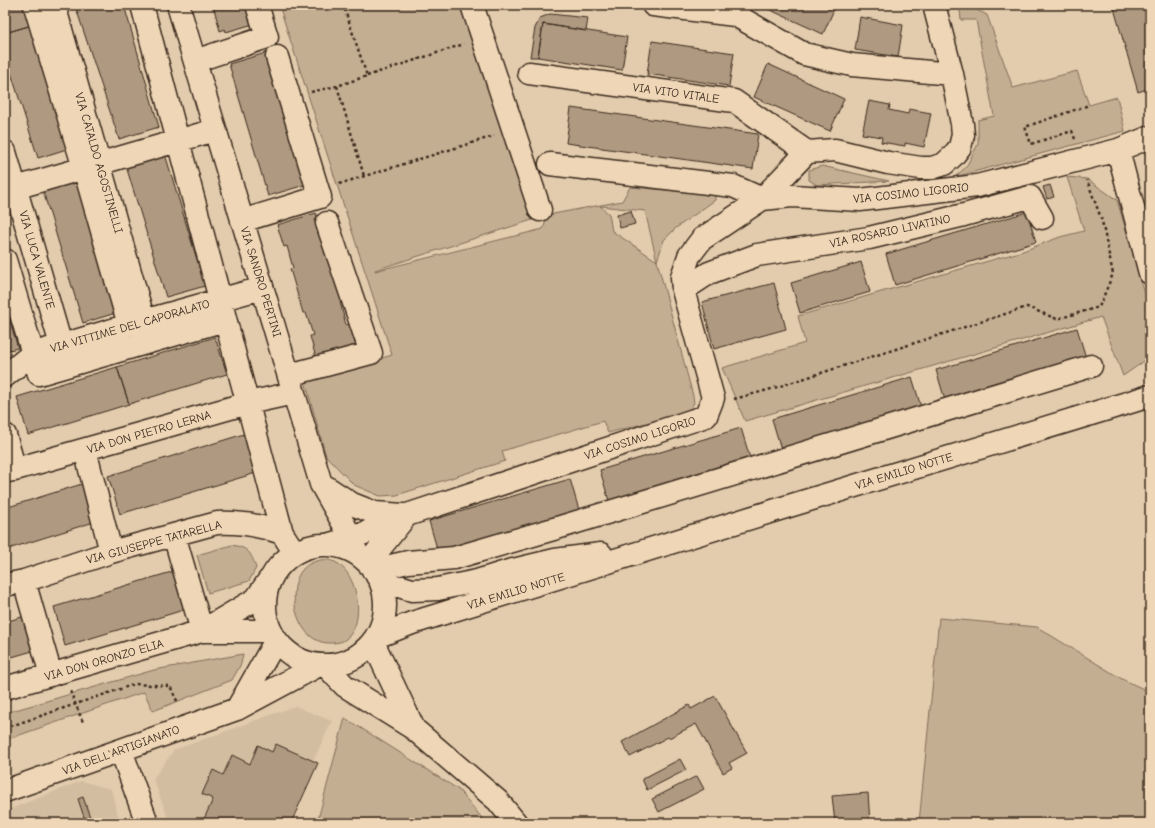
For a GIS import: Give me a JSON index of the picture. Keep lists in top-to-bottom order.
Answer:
{
  "streets": {
    "street": [
      "VIA VITO VITALE",
      "VIA CATALDO AGOSTINELLI",
      "VIA COSIMO LIGORIO",
      "VIA ROSARIO LIVATINO",
      "VIA LUCA VALENTE",
      "VIA SANDRO PERTINI",
      "VIA VITTIME DEL CAPORALATO",
      "VIA DON PIETRO LERNA",
      "VIA EMILIO NOTTE",
      "VIA GIUSEPPE TATARELLA",
      "VIA DON ORONZO ELIA",
      "VIA DELL'ARTIGIANATO"
    ]
  },
  "crossings": [
    ["VIA CATALDO AGOSTINELLI", "VIA VITTIME DEL CAPORALATO"],
    ["VIA COSIMO LIGORIO", "VIA ROSARIO LIVATINO"],
    ["VIA COSIMO LIGORIO", "VIA SANDRO PERTINI"],
    ["VIA COSIMO LIGORIO", "VIA EMILIO NOTTE"],
    ["VIA COSIMO LIGORIO", "VIA DON ORONZO ELIA"],
    ["VIA COSIMO LIGORIO", "VIA DELL'ARTIGIANATO"],
    ["VIA LUCA VALENTE", "VIA VITTIME DEL CAPORALATO"],
    ["VIA SANDRO PERTINI", "VIA VITTIME DEL CAPORALATO"],
    ["VIA SANDRO PERTINI", "VIA DON PIETRO LERNA"],
    ["VIA SANDRO PERTINI", "VIA EMILIO NOTTE"],
    ["VIA SANDRO PERTINI", "VIA DON ORONZO ELIA"],
    ["VIA SANDRO PERTINI", "VIA DELL'ARTIGIANATO"],
    ["VIA EMILIO NOTTE", "VIA DON ORONZO ELIA"],
    ["VIA EMILIO NOTTE", "VIA DELL'ARTIGIANATO"],
    ["VIA DON ORONZO ELIA", "VIA DELL'ARTIGIANATO"]
  ]
}
